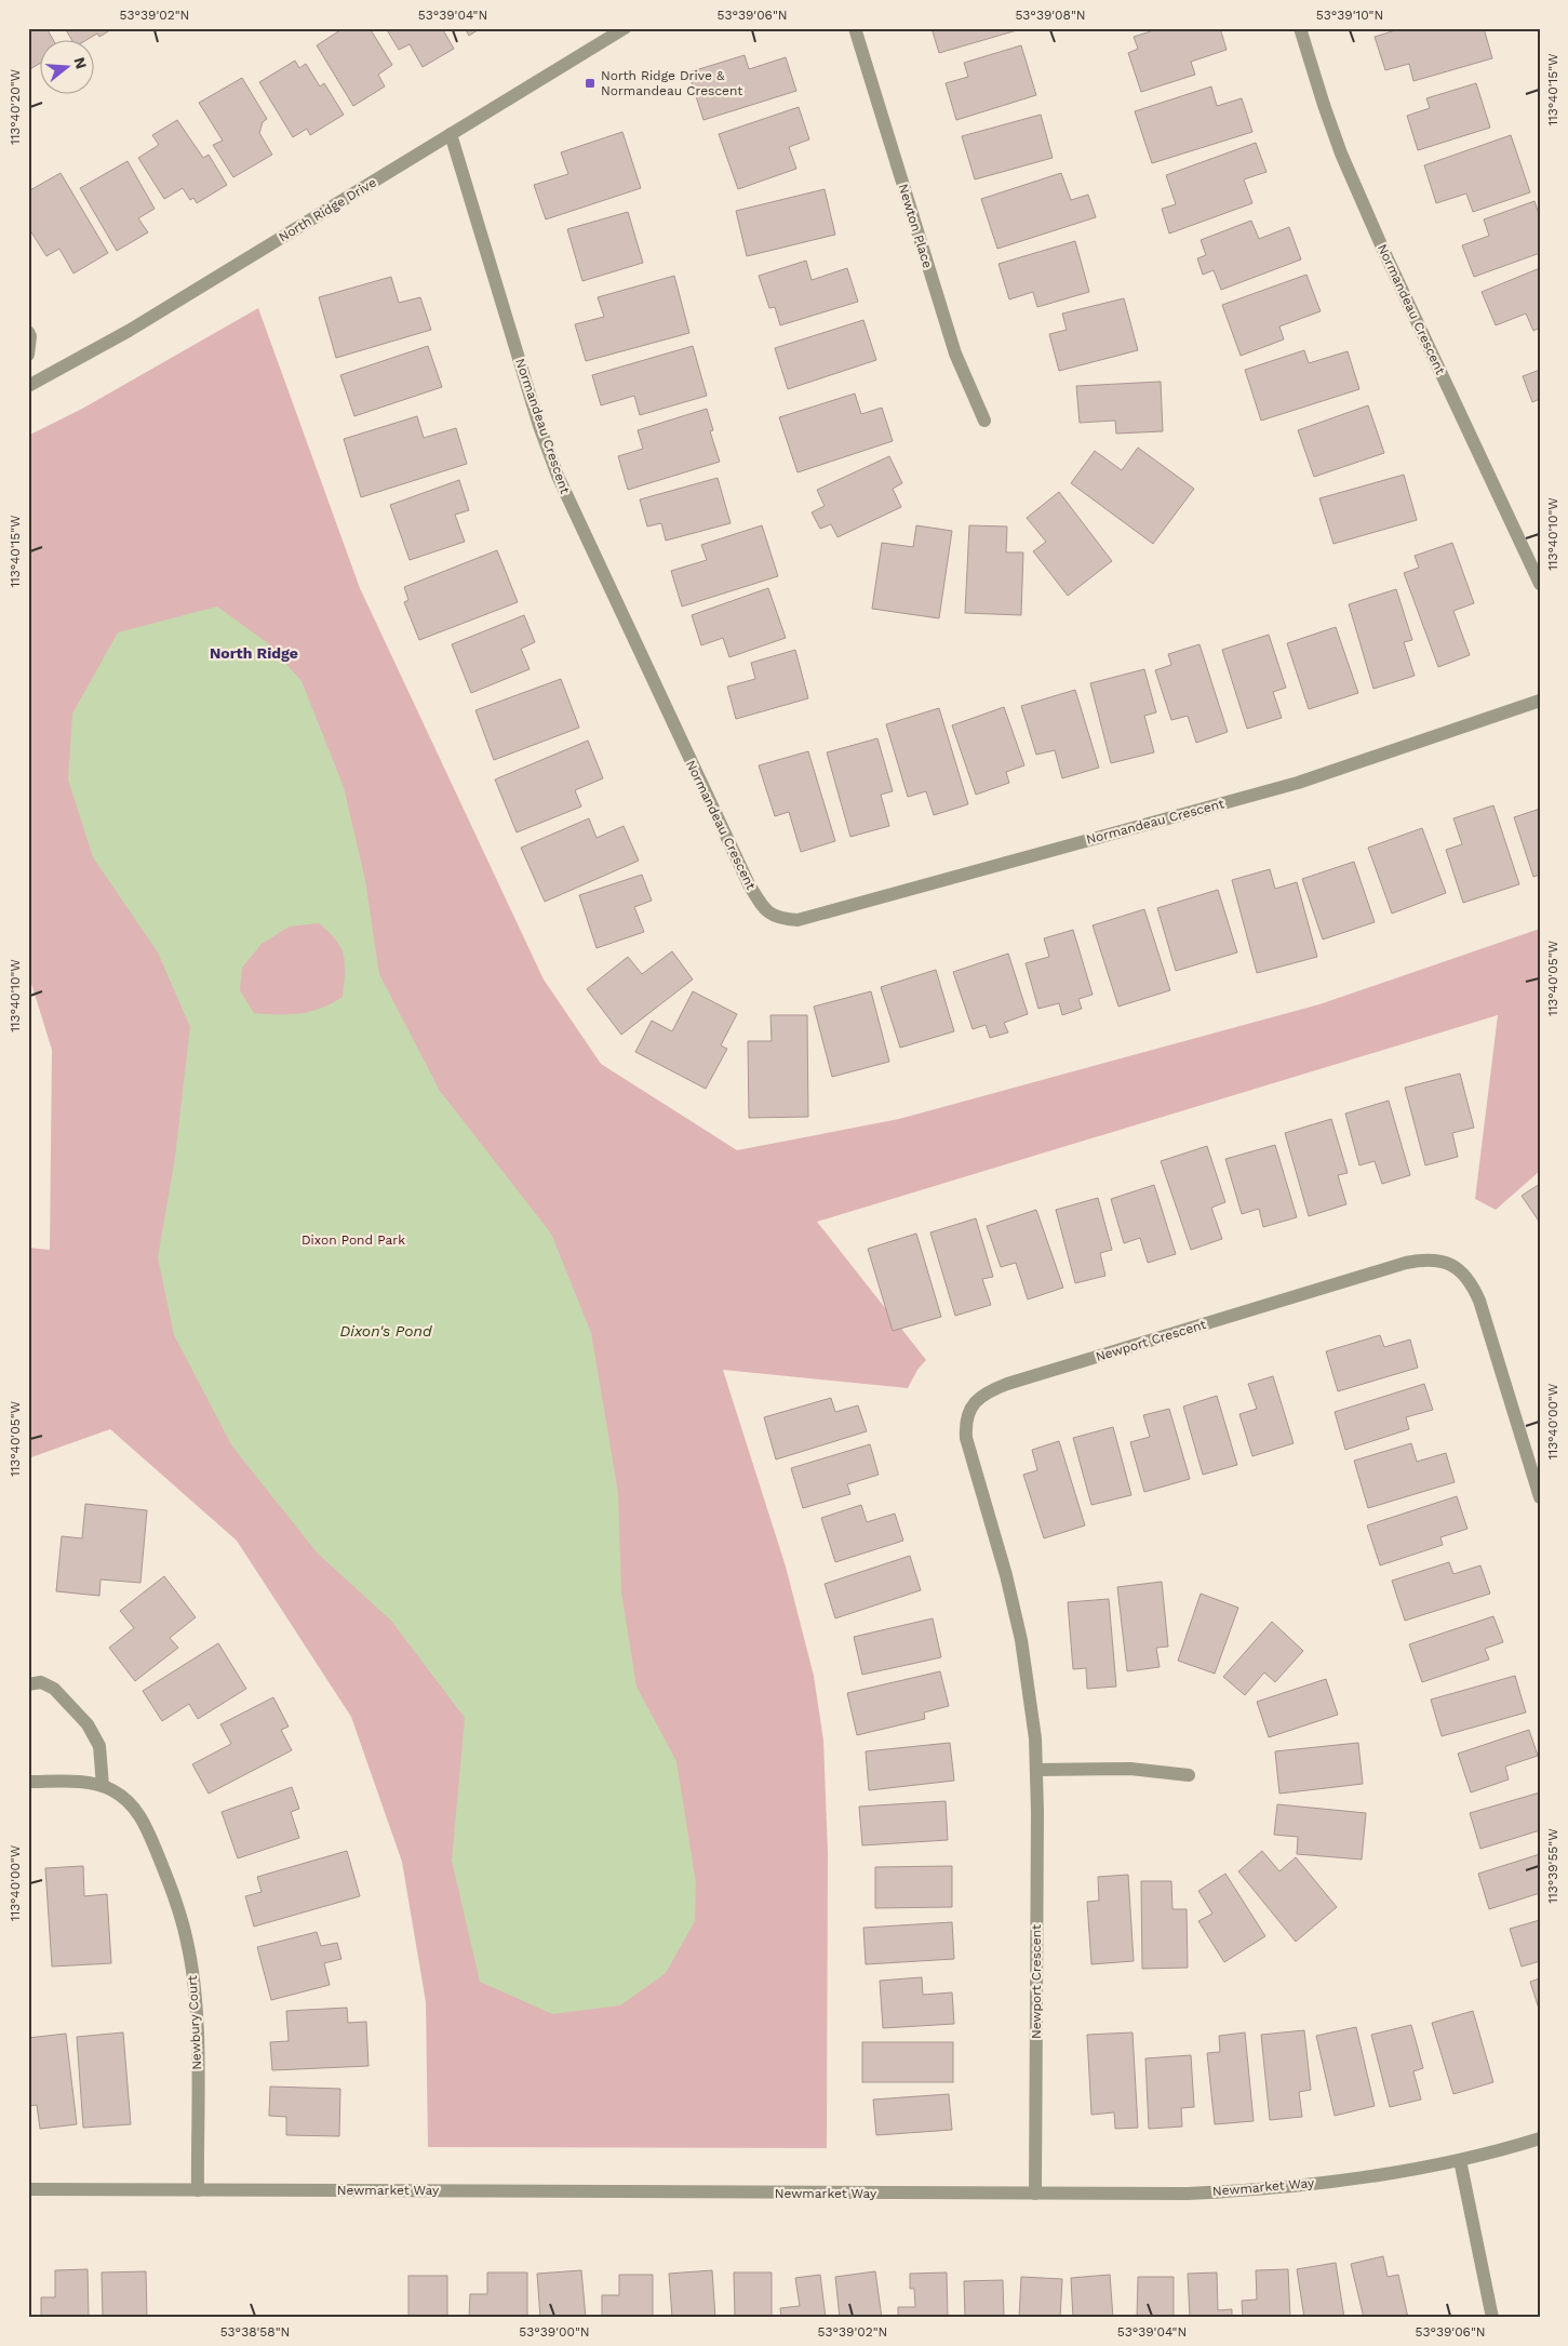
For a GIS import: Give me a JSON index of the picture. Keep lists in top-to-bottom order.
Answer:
{
  "streets": {
    "street": [
      "North Ridge Drive",
      "Newton Place",
      "Normandeau Crescent",
      "Newport Crescent",
      "Newbury Court",
      "Newmarket Way"
    ]
  },
  "crossings": [
    ["North Ridge Drive", "Normandeau Crescent"],
    ["Newport Crescent", "Newmarket Way"],
    ["Newbury Court", "Newmarket Way"]
  ],
  "districts": ["North Ridge"],
  "water": ["Dixon's Pond"],
  "parks": ["Dixon Pond Park"],
  "places": {
    "transit": ["North Ridge Drive & Normandeau Crescent"]
  },
  "north": "right",
  "coordinates": [
    "53°39'02\"N",
    "53°39'04\"N",
    "53°39'06\"N",
    "53°39'08\"N",
    "53°39'10\"N",
    "113°40'15\"W",
    "113°40'20\"W",
    "113°40'10\"W",
    "113°40'05\"W",
    "113°40'00\"W",
    "113°39'55\"W",
    "53°38'58\"N",
    "53°39'00\"N"
  ]
}
